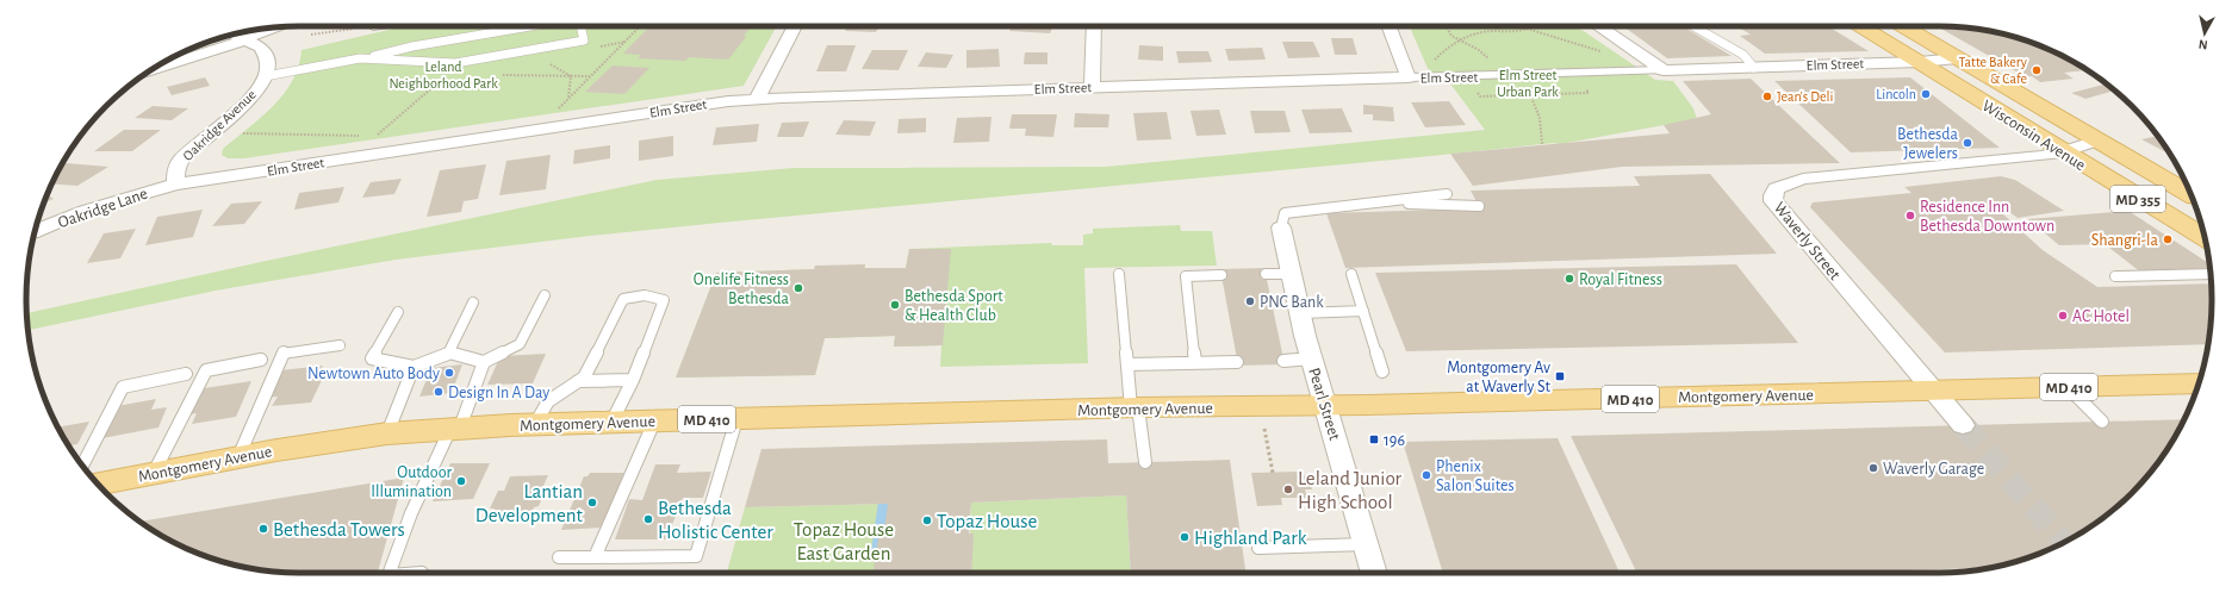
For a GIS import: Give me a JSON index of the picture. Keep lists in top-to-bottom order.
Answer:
{
  "streets": {
    "main road": [
      "Wisconsin Avenue",
      "MD 355",
      "MD 410",
      "Montgomery Avenue"
    ],
    "street": [
      "Elm Street",
      "Oakridge Avenue",
      "Oakridge Lane",
      "Waverly Street",
      "Pearl Street"
    ]
  },
  "crossings": [
    ["Elm Street", "Oakridge Avenue"],
    ["Elm Street", "Wisconsin Avenue"],
    ["Elm Street", "Oakridge Lane"],
    ["Oakridge Avenue", "Oakridge Lane"],
    ["Wisconsin Avenue", "Waverly Street"],
    ["Waverly Street", "Montgomery Avenue"],
    ["Montgomery Avenue", "Pearl Street"]
  ],
  "parks": ["Leland Neighborhood Park", "Elm Street Urban Park", "Topaz House East Garden"],
  "places": {
    "other": [
      "Tatte Bakery & Cafe",
      "Lincoln",
      "Jean's Deli",
      "Bethesda Jewelers",
      "Residence Inn Bethesda Downtown",
      "Shangri-la",
      "Royal Fitness",
      "Onelife Fitness Bethesda",
      "PNC Bank",
      "Bethesda Sport & Health Club",
      "AC Hotel",
      "Newtown Auto Body",
      "Design In A Day",
      "Waverly Garage",
      "Phenix Salon Suites",
      "Outdoor Illumination",
      "Leland Junior High School",
      "Lantian Development",
      "Bethesda Holistic Center",
      "Topaz House",
      "Bethesda Towers",
      "Highland Park"
    ],
    "transit": ["Montgomery Av at Waverly St", "196"]
  },
  "north": "bottom"
}
